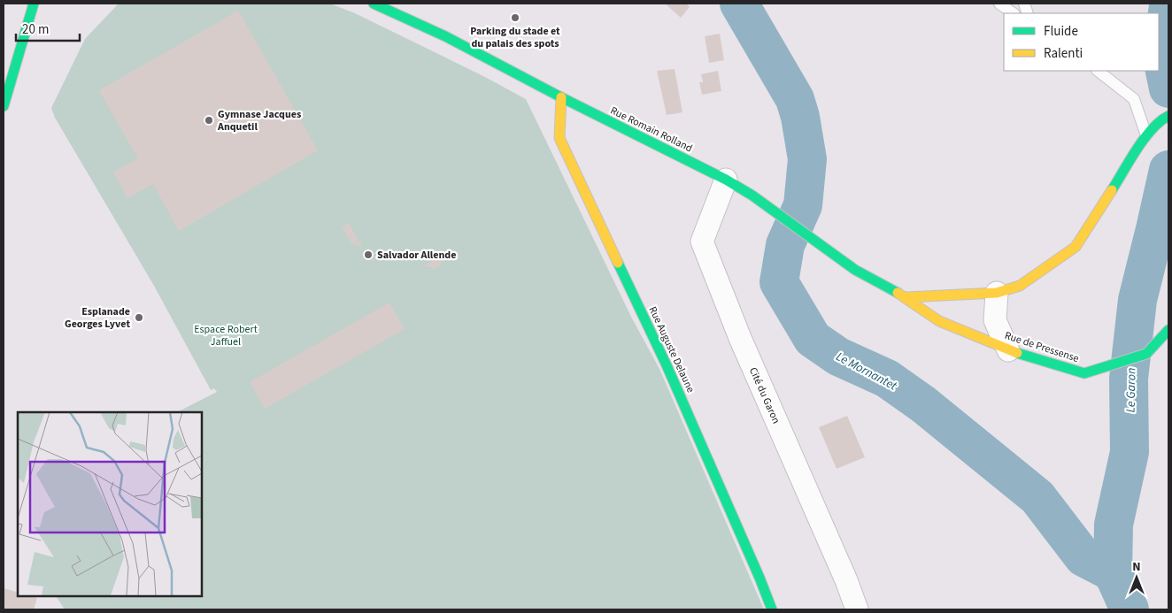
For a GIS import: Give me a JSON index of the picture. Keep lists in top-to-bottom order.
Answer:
{
  "streets": {
    "street": [
      "Rue Romain Rolland",
      "Rue de Pressense",
      "Rue Auguste Delaune",
      "Cité du Garon"
    ]
  },
  "crossings": [
    ["Rue Romain Rolland", "Rue de Pressense"],
    ["Rue Romain Rolland", "Rue Auguste Delaune"],
    ["Rue Romain Rolland", "Cité du Garon"]
  ],
  "water": ["Le Mornantet", "Le Garon"],
  "parks": ["Espace Robert Jaffuel"],
  "places": [
    "Parking du stade et du palais des spots",
    "Gymnase Jacques Anquetil",
    "Salvador Allende",
    "Esplanade Georges Lyvet"
  ],
  "legend": ["Fluide", "Ralenti"],
  "scale_bar": "20 m",
  "north": "top"
}
